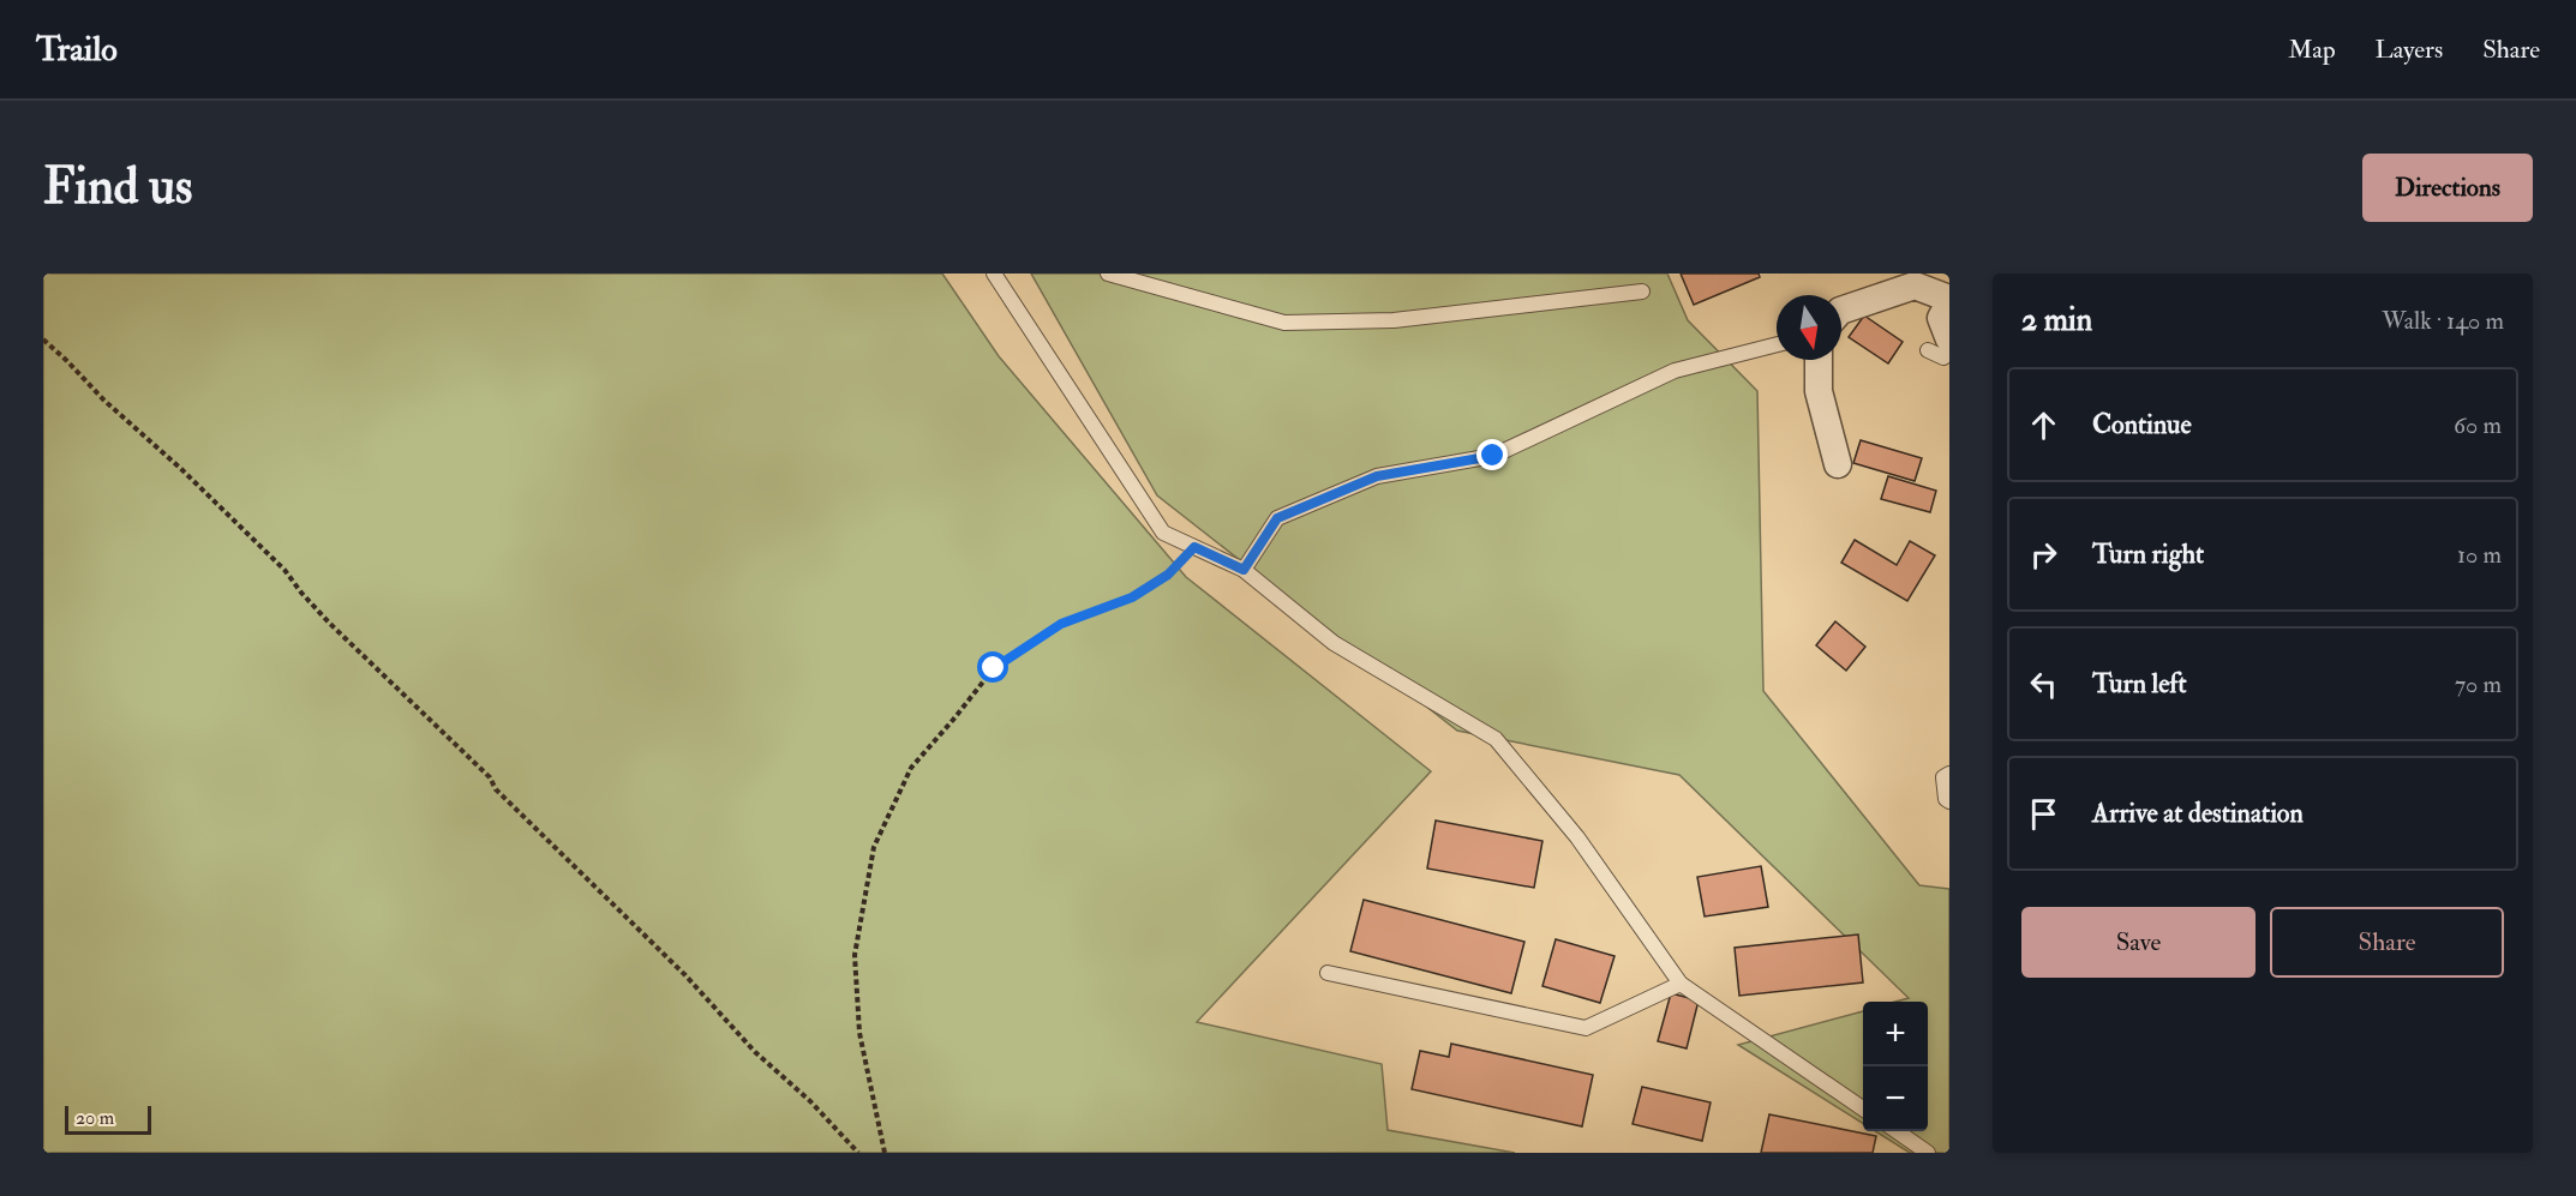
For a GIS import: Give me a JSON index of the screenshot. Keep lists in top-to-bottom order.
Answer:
{
  "scale_bar": "20 m",
  "north": "bottom",
  "page": {
    "header": "Trailo",
    "nav": ["Map", "Layers", "Share"],
    "buttons": [
      "Directions",
      ["Save", "Share"]
    ],
    "title": "Find us",
    "heading": ["2 min", "Walk · 140 m"],
    "list": [
      ["Continue", "60 m"],
      ["Turn right", "10 m"],
      ["Turn left", "70 m"],
      "Arrive at destination"
    ],
    "map_buttons": ["+", "−"],
    "scale": "20 m"
  }
}
